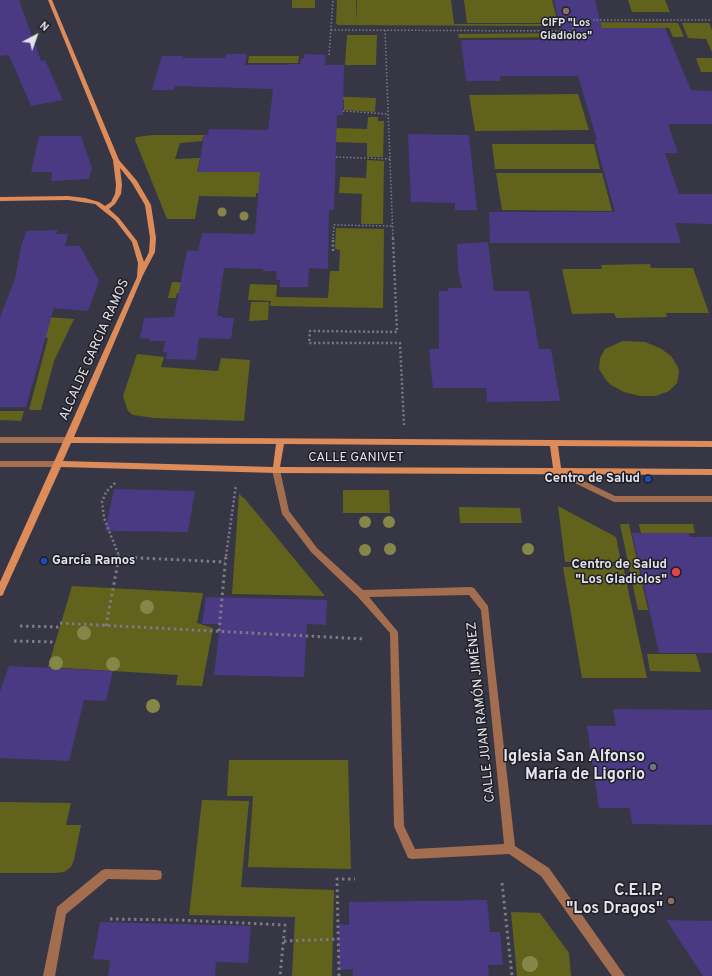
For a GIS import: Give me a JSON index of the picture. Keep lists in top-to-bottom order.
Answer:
{
  "streets": {
    "street": ["ALCALDE GARCIA RAMOS", "CALLE GANIVET", "CALLE JUAN RAMÓN JIMÉNEZ"]
  },
  "crossings": [
    ["ALCALDE GARCIA RAMOS", "CALLE GANIVET"]
  ],
  "places": [
    "CIFP \"Los Gladiolos\"",
    "Centro de Salud",
    "García Ramos",
    "Centro de Salud \"Los Gladiolos\"",
    "Iglesia San Alfonso María de Ligorio",
    "C.E.I.P. \"Los Dragos\""
  ],
  "north": "top right"
}
